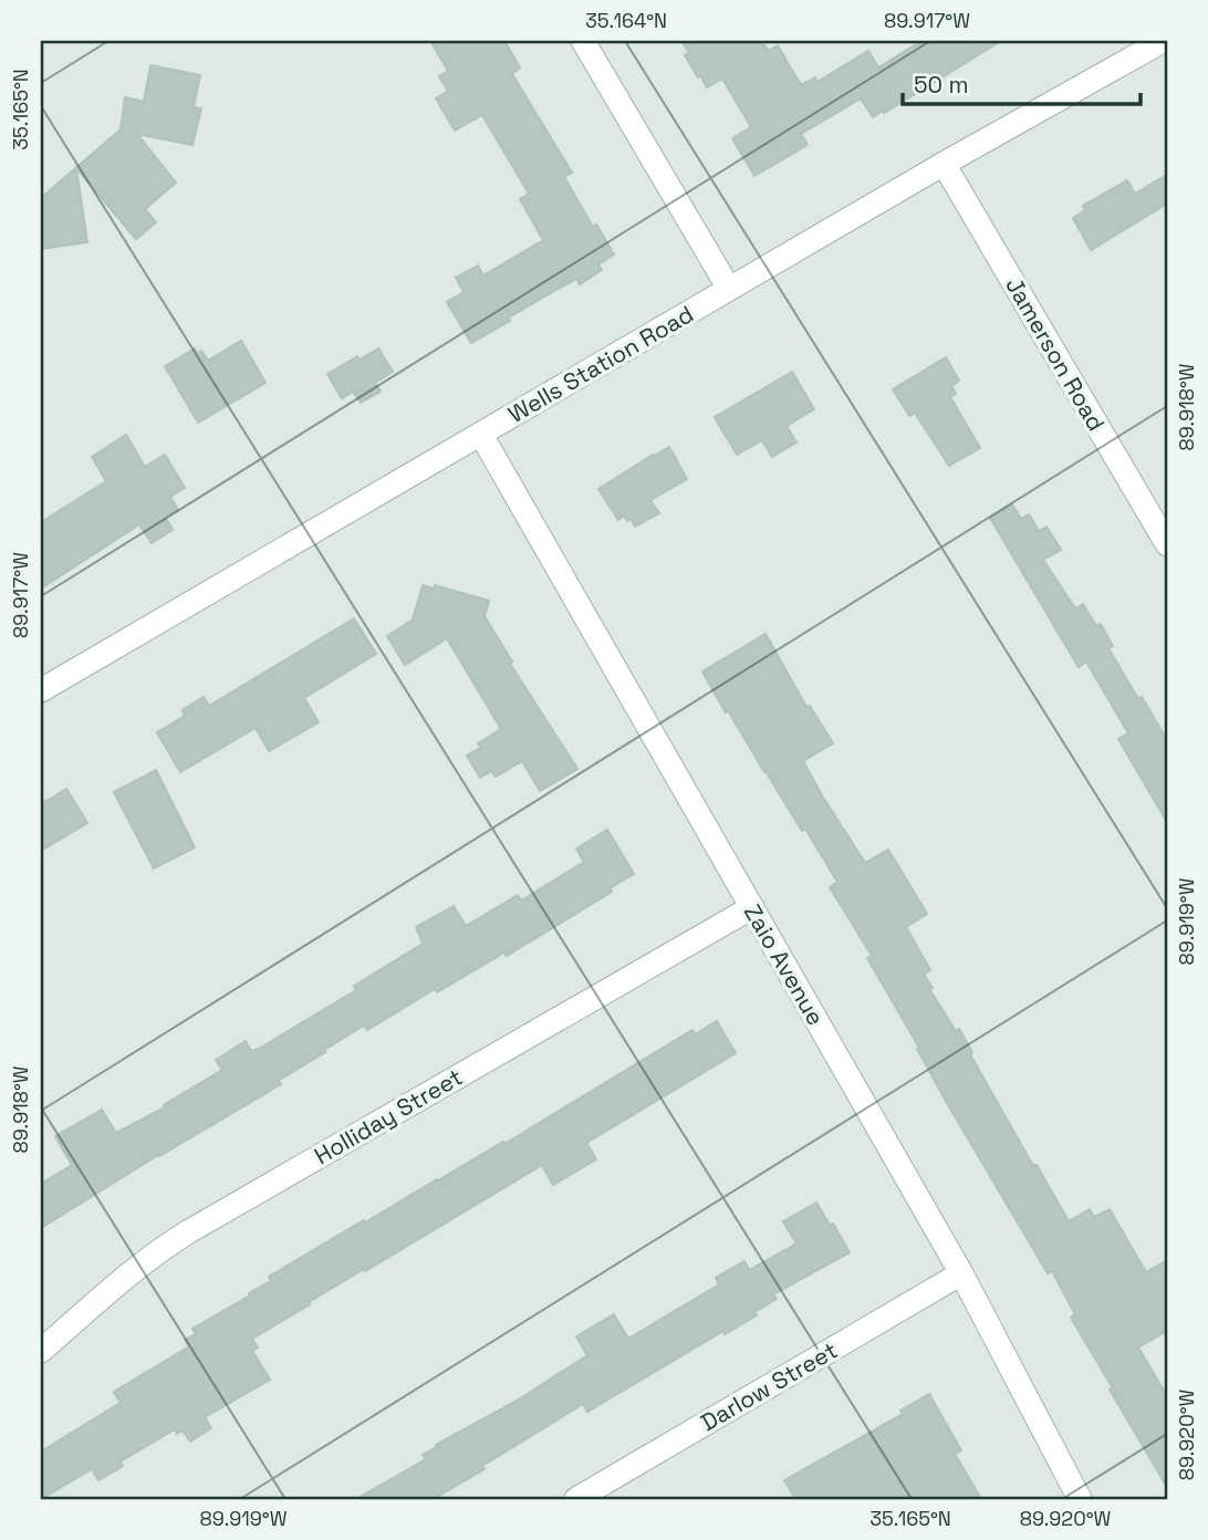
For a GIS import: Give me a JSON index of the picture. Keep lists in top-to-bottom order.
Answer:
{
  "streets": {
    "street": [
      "Jamerson Road",
      "Wells Station Road",
      "Zaio Avenue",
      "Holliday Street",
      "Darlow Street"
    ]
  },
  "crossings": [
    ["Jamerson Road", "Wells Station Road"],
    ["Wells Station Road", "Zaio Avenue"],
    ["Zaio Avenue", "Holliday Street"],
    ["Zaio Avenue", "Darlow Street"]
  ],
  "scale_bar": "50 m",
  "coordinates": [
    "35.164°N",
    "89.917°W",
    "35.165°N",
    "89.918°W",
    "89.919°W",
    "89.920°W"
  ]
}
